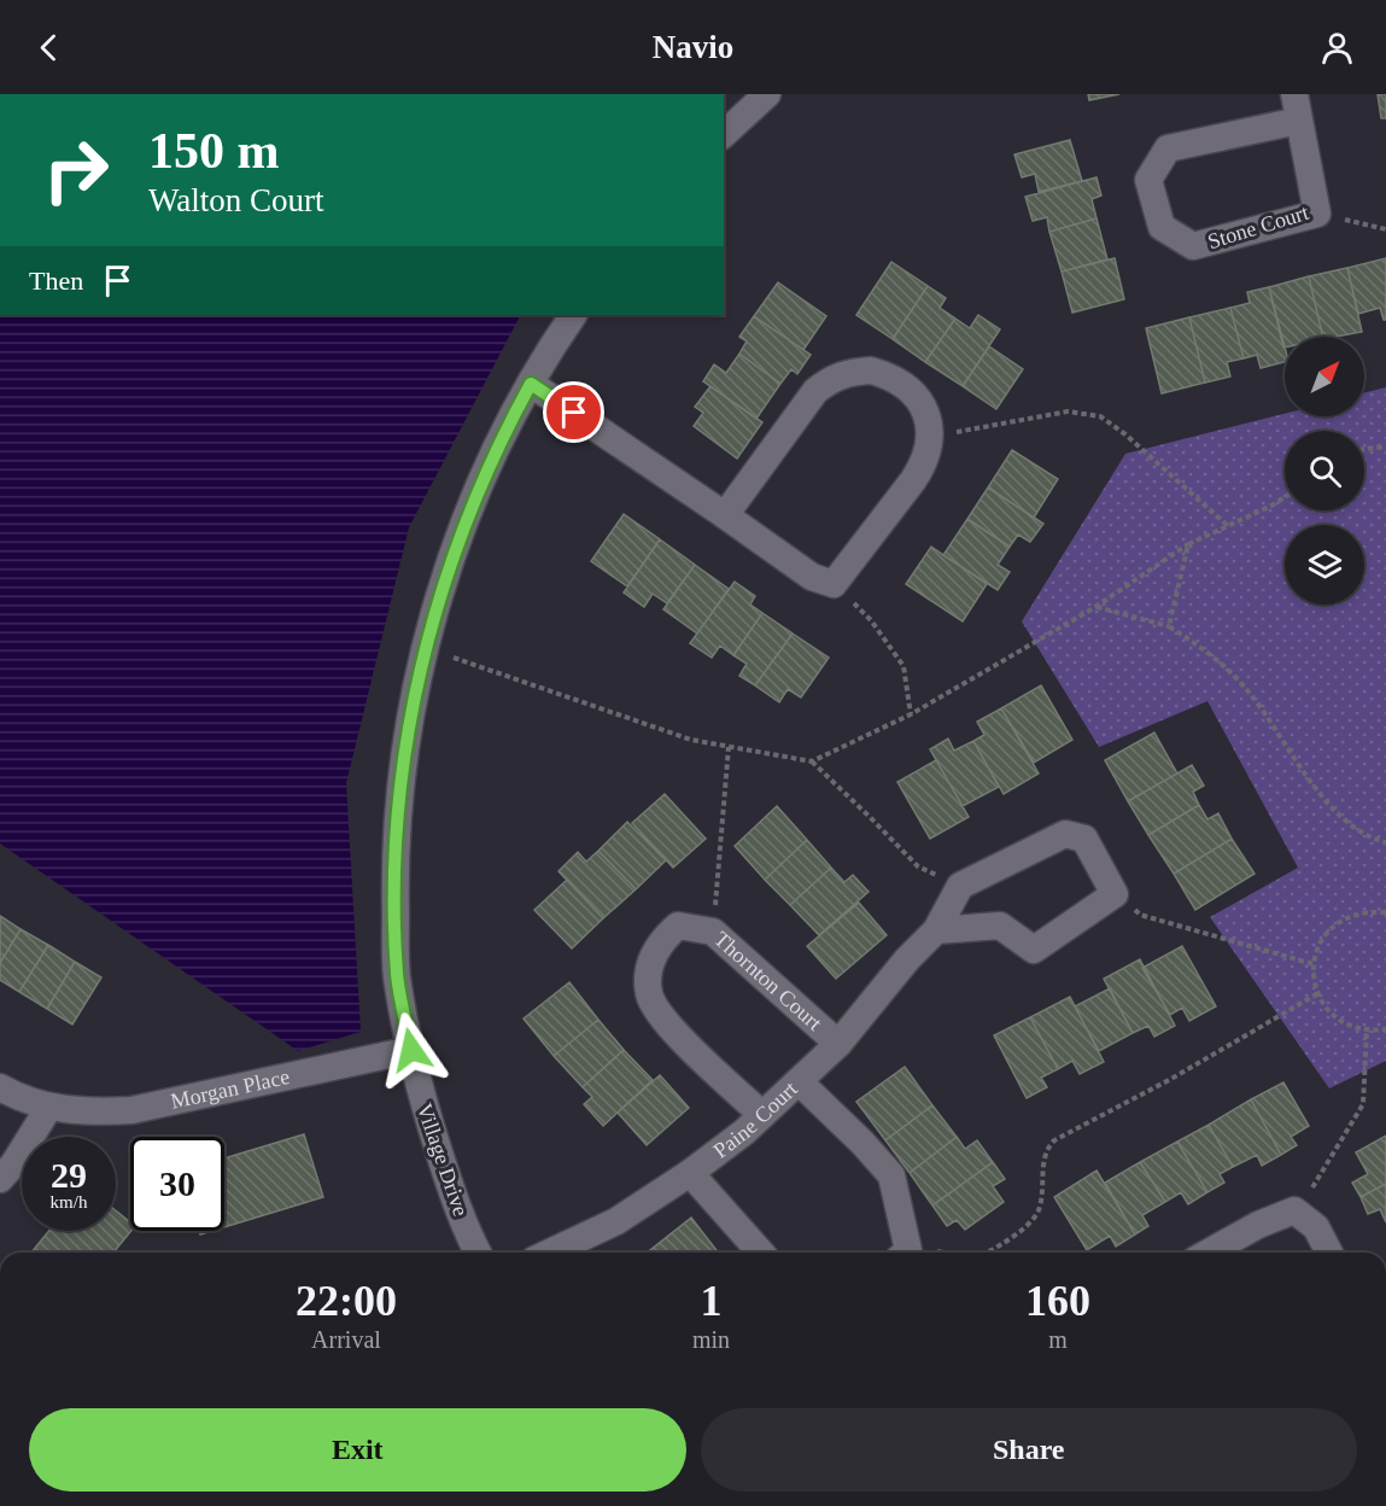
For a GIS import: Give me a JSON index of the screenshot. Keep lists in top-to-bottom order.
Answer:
{
  "streets": {
    "street": [
      "Stone Court",
      "Thornton Court",
      "Morgan Place",
      "Paine Court",
      "Village Drive"
    ]
  },
  "crossings": [
    ["Thornton Court", "Paine Court"],
    ["Morgan Place", "Village Drive"]
  ],
  "north": "top right",
  "page": {
    "header": "Navio",
    "turn": ["150 m", "Walton Court"],
    "then": "Then",
    "speed": "29 km/h",
    "limit": "30",
    "eta": [
      "22:00",
      "Arrival",
      "1",
      "min",
      "160",
      "m"
    ],
    "buttons": ["Exit", "Share"]
  }
}
